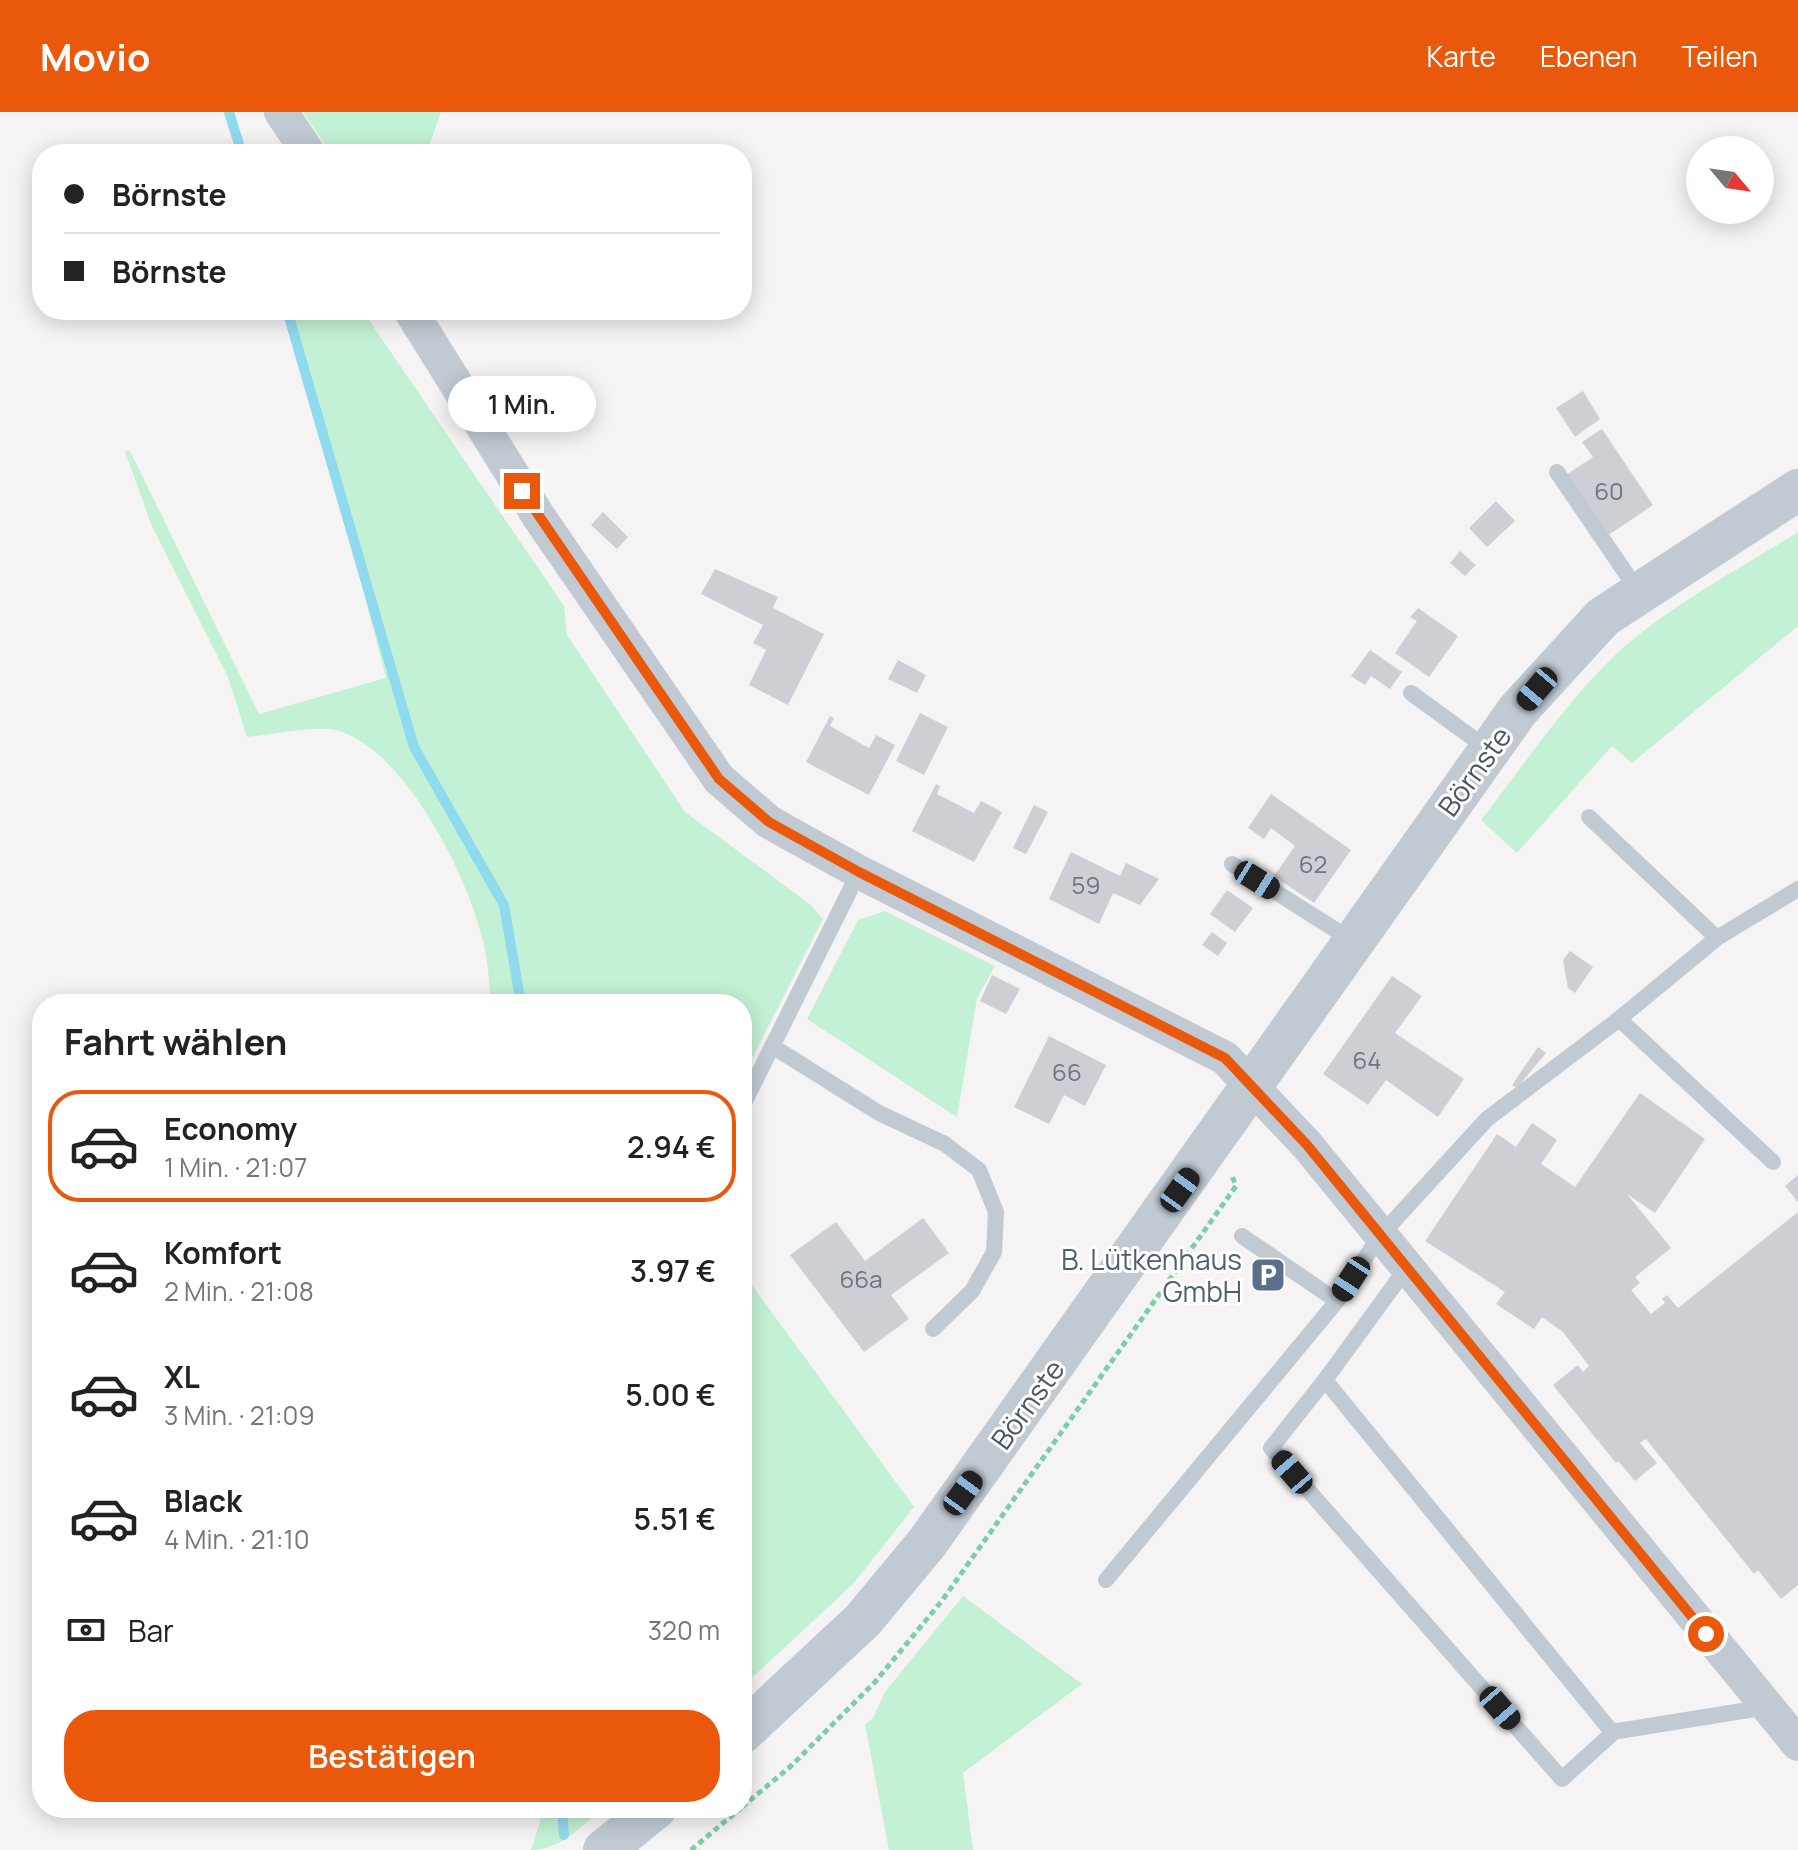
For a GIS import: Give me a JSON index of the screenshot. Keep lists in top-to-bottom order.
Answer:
{
  "streets": {
    "street": ["Börnste"]
  },
  "places": {
    "parking": ["B. Lütkenhaus GmbH"]
  },
  "house_numbers": [
    "60",
    "62",
    "59",
    "64",
    "66",
    "66a"
  ],
  "north": "bottom right",
  "page": {
    "header": "Movio",
    "nav": ["Karte", "Ebenen", "Teilen"],
    "banner": ["Börnste", "Börnste"],
    "bubble": "1 Min.",
    "heading": "Fahrt wählen",
    "list": [
      {
        "name": "Economy",
        "note": "1 Min. · 21:07",
        "value": "2.94 €"
      },
      {
        "name": "Komfort",
        "note": "2 Min. · 21:08",
        "value": "3.97 €"
      },
      {
        "name": "XL",
        "note": "3 Min. · 21:09",
        "value": "5.00 €"
      },
      {
        "name": "Black",
        "note": "4 Min. · 21:10",
        "value": "5.51 €"
      }
    ],
    "pay": ["Bar", "320 m"],
    "buttons": "Bestätigen"
  }
}
